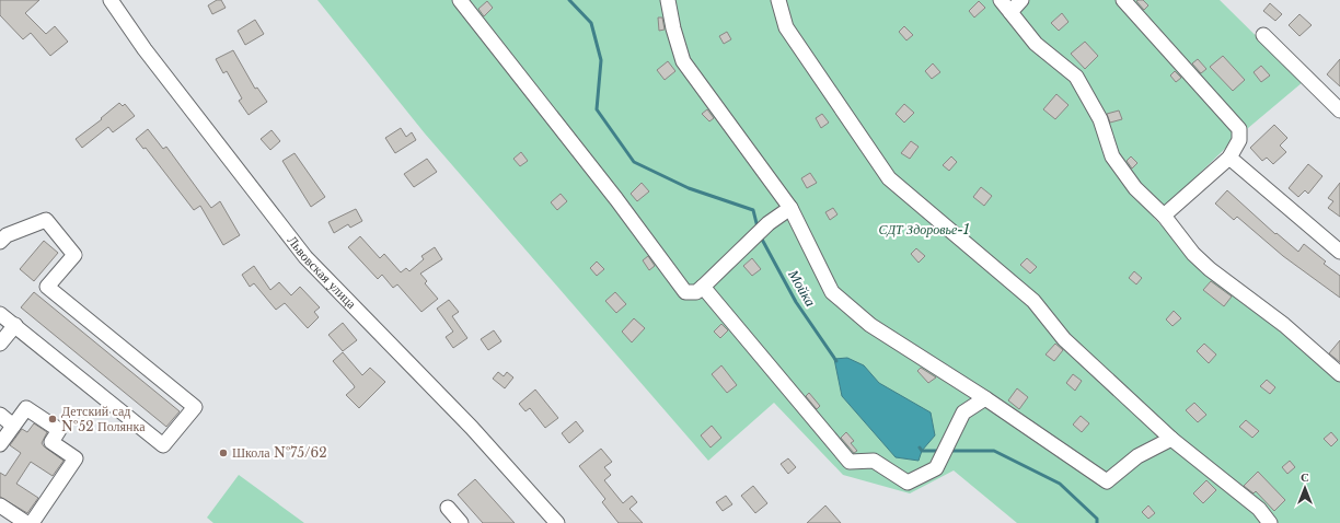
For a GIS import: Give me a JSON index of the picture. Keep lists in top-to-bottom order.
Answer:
{
  "streets": {
    "street": ["Львовская улица"]
  },
  "water": ["Мойка"],
  "parks": ["СДТ Здоровье-1"],
  "places": ["Детский сад №52 Полянка", "Школа №75/62"],
  "north": "top"
}
